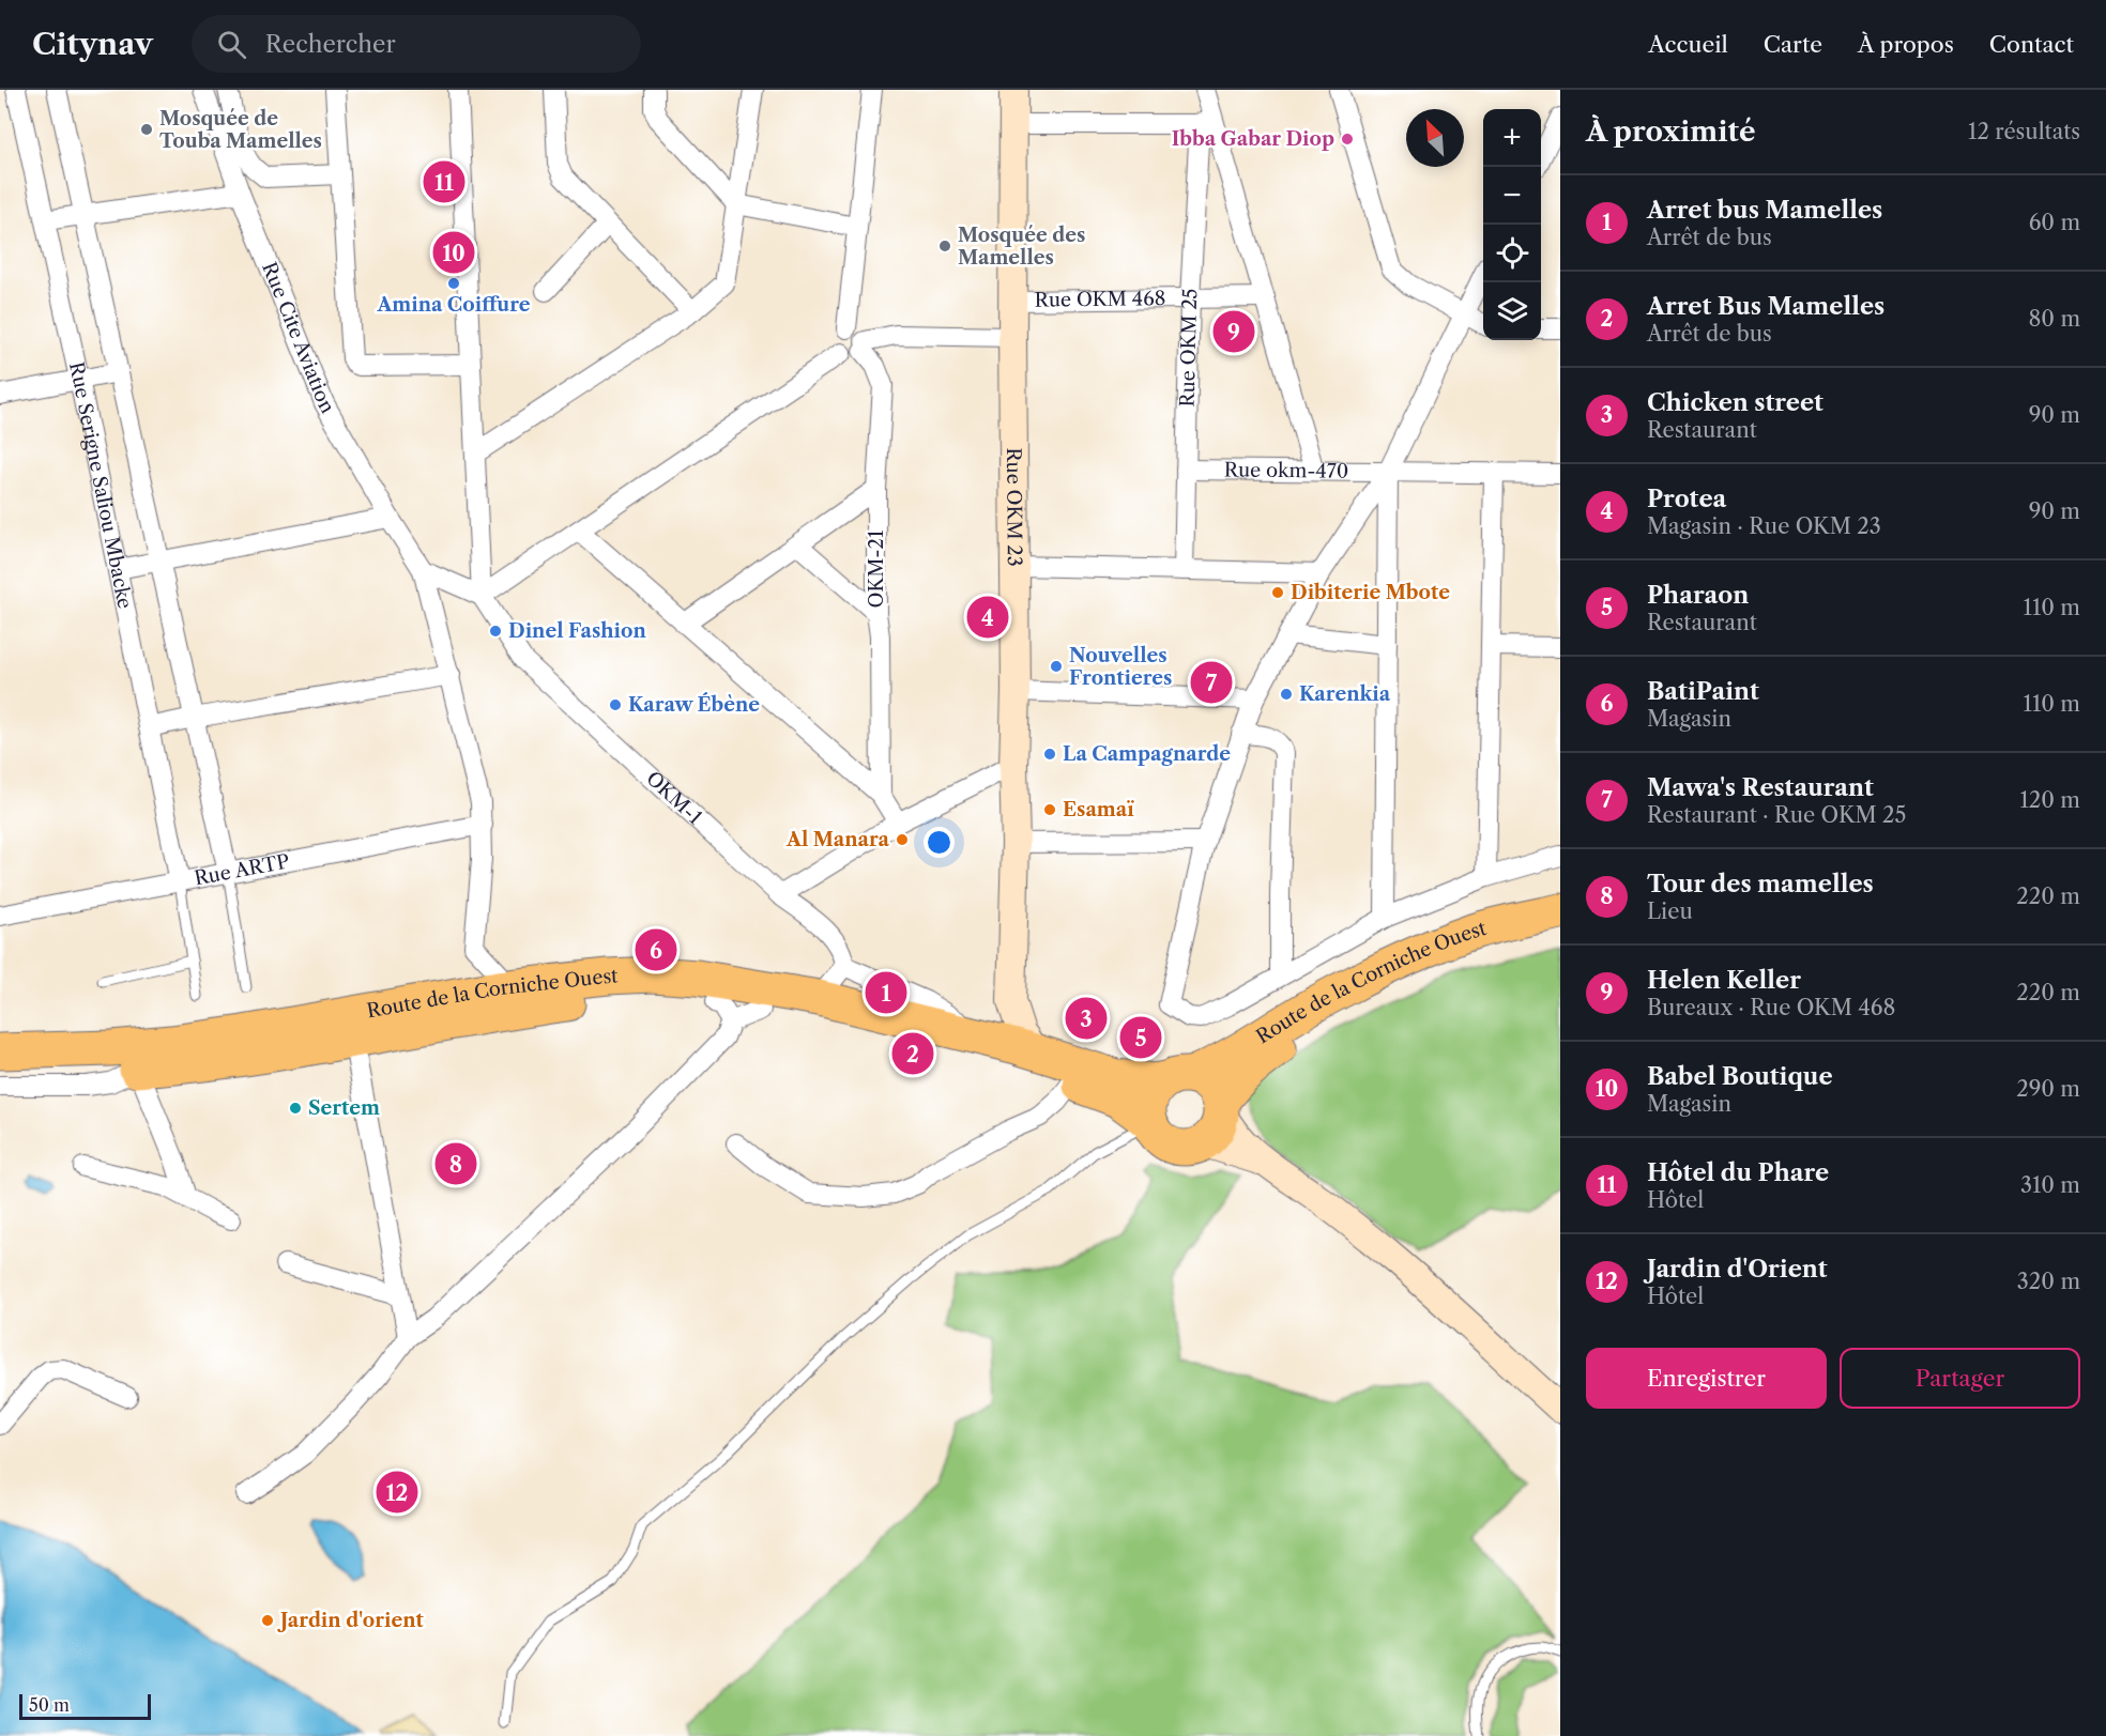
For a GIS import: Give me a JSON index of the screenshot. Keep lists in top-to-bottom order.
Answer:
{
  "streets": {
    "highway": ["Route de la Corniche Ouest"],
    "street": [
      "Rue OKM 468",
      "Rue Cite Aviation",
      "Rue OKM 25",
      "Rue okm-470",
      "Rue Serigne Saliou Mbacke",
      "Rue OKM 23",
      "OKM-21",
      "OKM-1",
      "Rue ARTP"
    ]
  },
  "crossings": [
    ["Rue OKM 468", "Rue OKM 25"],
    ["Rue OKM 468", "Rue OKM 23"],
    ["Rue Cite Aviation", "Rue ARTP"],
    ["Rue Cite Aviation", "Route de la Corniche Ouest"],
    ["Rue OKM 25", "Rue okm-470"],
    ["Rue Serigne Saliou Mbacke", "Rue ARTP"],
    ["Rue OKM 23", "Route de la Corniche Ouest"]
  ],
  "places": [
    "Mosquée de Touba Mamelles",
    "Ibba Gabar Diop",
    "Mosquée des Mamelles",
    "Amina Coiffure",
    "Dibiterie Mbote",
    "Dinel Fashion",
    "Nouvelles Frontieres",
    "Karenkia",
    "Karaw Ébène",
    "La Campagnarde",
    "Esamaï",
    "Al Manara",
    "Sertem",
    "Jardin d'orient"
  ],
  "scale_bar": "50 m",
  "north": "top left",
  "page": {
    "header": "Citynav",
    "search": "Rechercher",
    "nav": [
      "Accueil",
      "Carte",
      "À propos",
      "Contact"
    ],
    "heading": ["À proximité", "12 résultats"],
    "map_buttons": ["+", "−"],
    "pins": [
      "11",
      "10",
      "9",
      "4",
      "7",
      "6",
      "1",
      "3",
      "5",
      "2",
      "8",
      "12"
    ],
    "list": [
      {
        "mark": "1",
        "name": "Arret bus Mamelles",
        "note": "Arrêt de bus",
        "value": "60 m"
      },
      {
        "mark": "2",
        "name": "Arret Bus Mamelles",
        "note": "Arrêt de bus",
        "value": "80 m"
      },
      {
        "mark": "3",
        "name": "Chicken street",
        "note": "Restaurant",
        "value": "90 m"
      },
      {
        "mark": "4",
        "name": "Protea",
        "note": "Magasin · Rue OKM 23",
        "value": "90 m"
      },
      {
        "mark": "5",
        "name": "Pharaon",
        "note": "Restaurant",
        "value": "110 m"
      },
      {
        "mark": "6",
        "name": "BatiPaint",
        "note": "Magasin",
        "value": "110 m"
      },
      {
        "mark": "7",
        "name": "Mawa's Restaurant",
        "note": "Restaurant · Rue OKM 25",
        "value": "120 m"
      },
      {
        "mark": "8",
        "name": "Tour des mamelles",
        "note": "Lieu",
        "value": "220 m"
      },
      {
        "mark": "9",
        "name": "Helen Keller",
        "note": "Bureaux · Rue OKM 468",
        "value": "220 m"
      },
      {
        "mark": "10",
        "name": "Babel Boutique",
        "note": "Magasin",
        "value": "290 m"
      },
      {
        "mark": "11",
        "name": "Hôtel du Phare",
        "note": "Hôtel",
        "value": "310 m"
      },
      {
        "mark": "12",
        "name": "Jardin d'Orient",
        "note": "Hôtel",
        "value": "320 m"
      }
    ],
    "buttons": ["Enregistrer", "Partager"],
    "scale": "50 m"
  }
}
